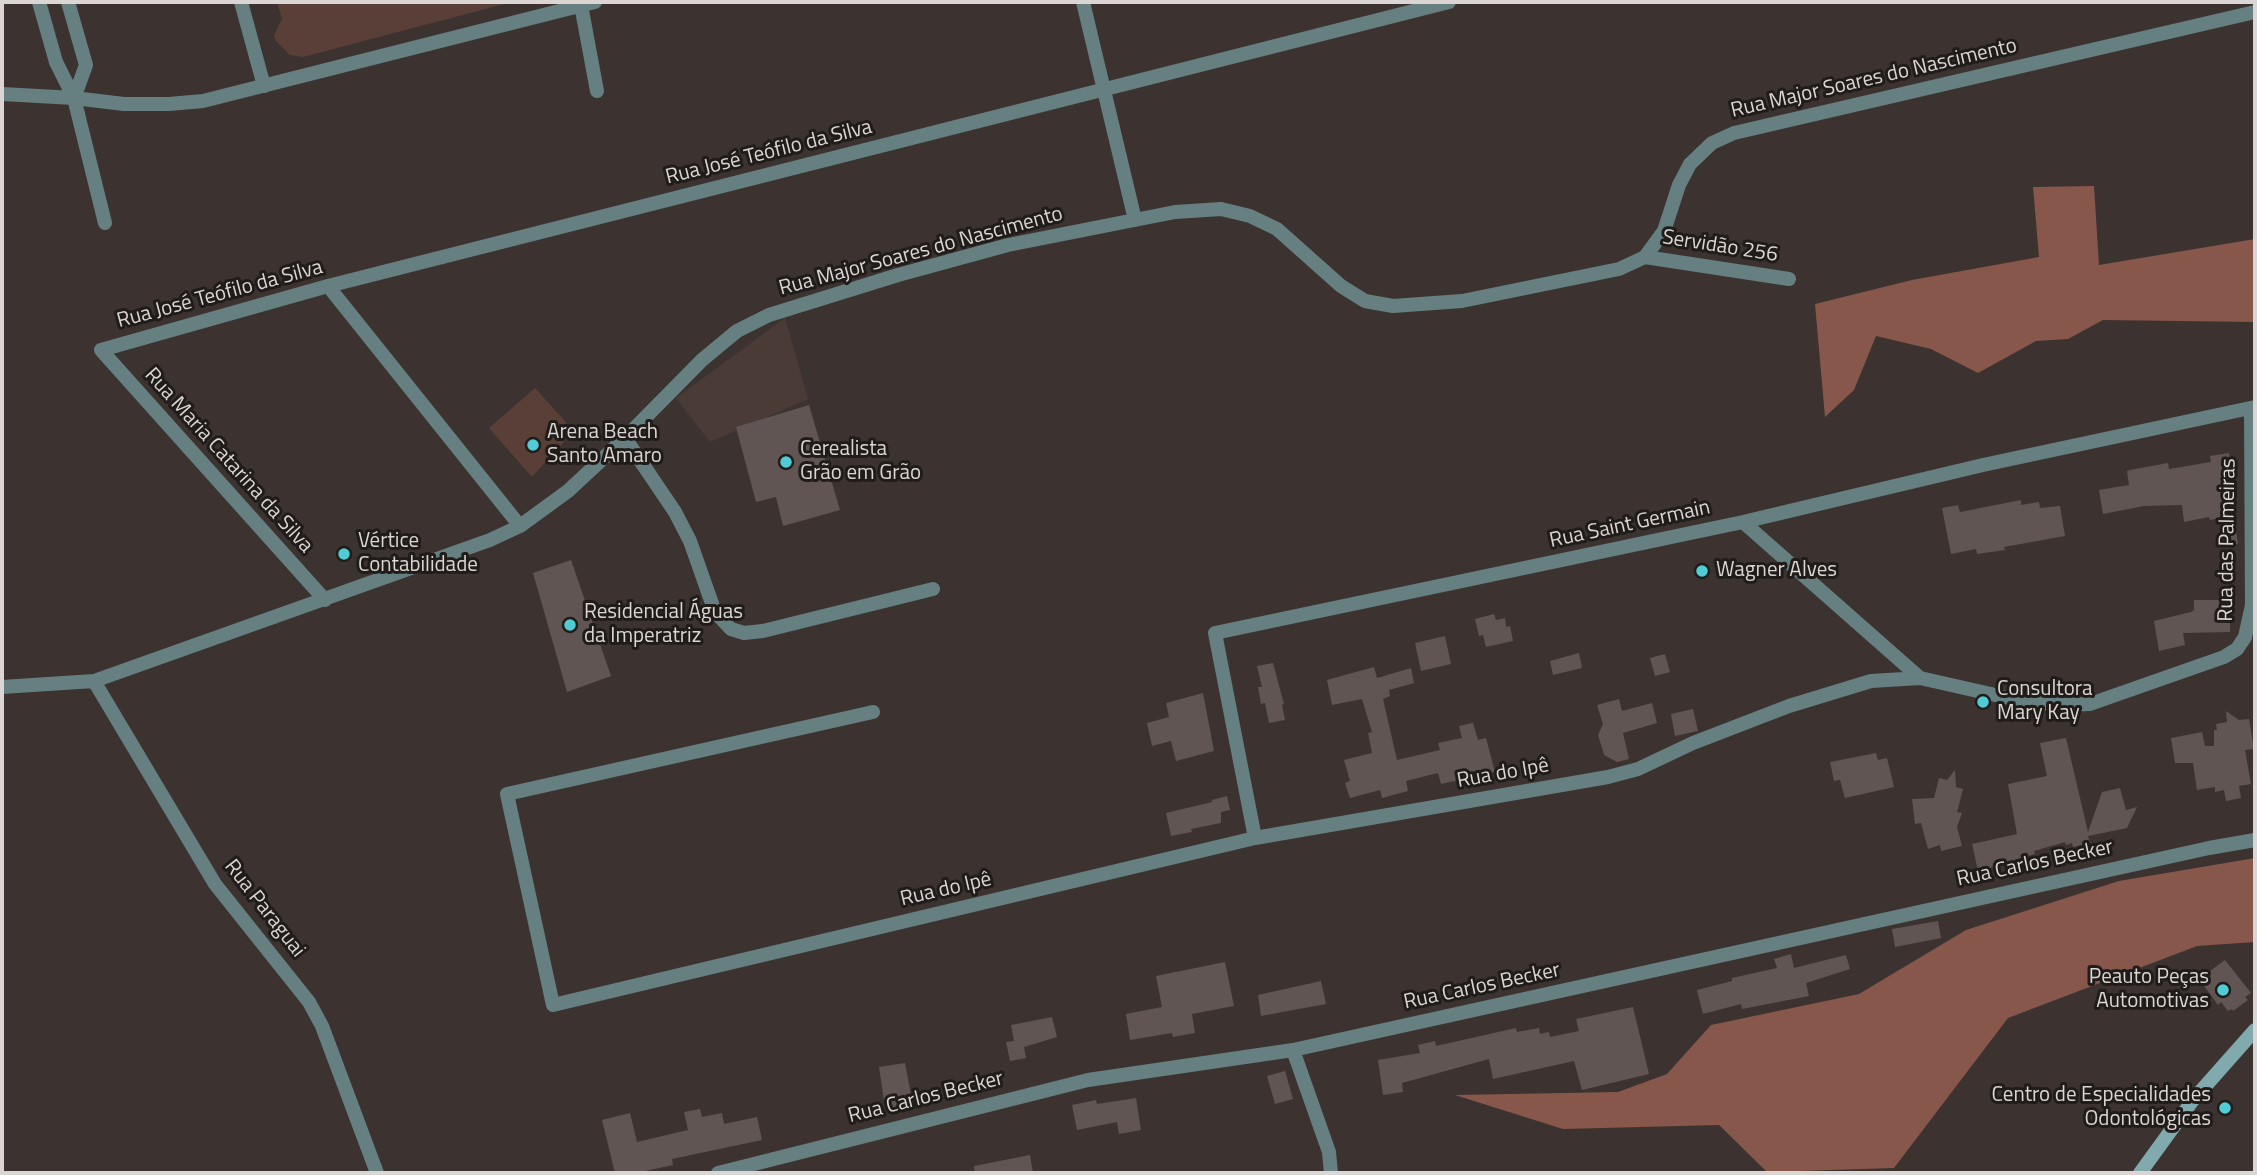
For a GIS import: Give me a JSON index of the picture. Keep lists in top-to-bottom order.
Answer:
{
  "streets": {
    "street": [
      "Rua Major Soares do Nascimento",
      "Rua José Teófilo da Silva",
      "Servidão 256",
      "Rua Maria Catarina da Silva",
      "Rua Saint Germain",
      "Rua das Palmeiras",
      "Rua do Ipê",
      "Rua Carlos Becker",
      "Rua Paraguai"
    ]
  },
  "crossings": [
    ["Rua Major Soares do Nascimento", "Servidão 256"],
    ["Rua Major Soares do Nascimento", "Rua Maria Catarina da Silva"],
    ["Rua Major Soares do Nascimento", "Rua Paraguai"],
    ["Rua José Teófilo da Silva", "Rua Maria Catarina da Silva"],
    ["Rua Saint Germain", "Rua das Palmeiras"],
    ["Rua Saint Germain", "Rua do Ipê"],
    ["Rua das Palmeiras", "Rua do Ipê"]
  ],
  "places": [
    "Arena Beach Santo Amaro",
    "Cerealista Grão em Grão",
    "Vértice Contabilidade",
    "Wagner Alves",
    "Residencial Águas da Imperatriz",
    "Consultora Mary Kay",
    "Peauto Peças Automotivas",
    "Centro de Especialidades Odontológicas"
  ]
}
